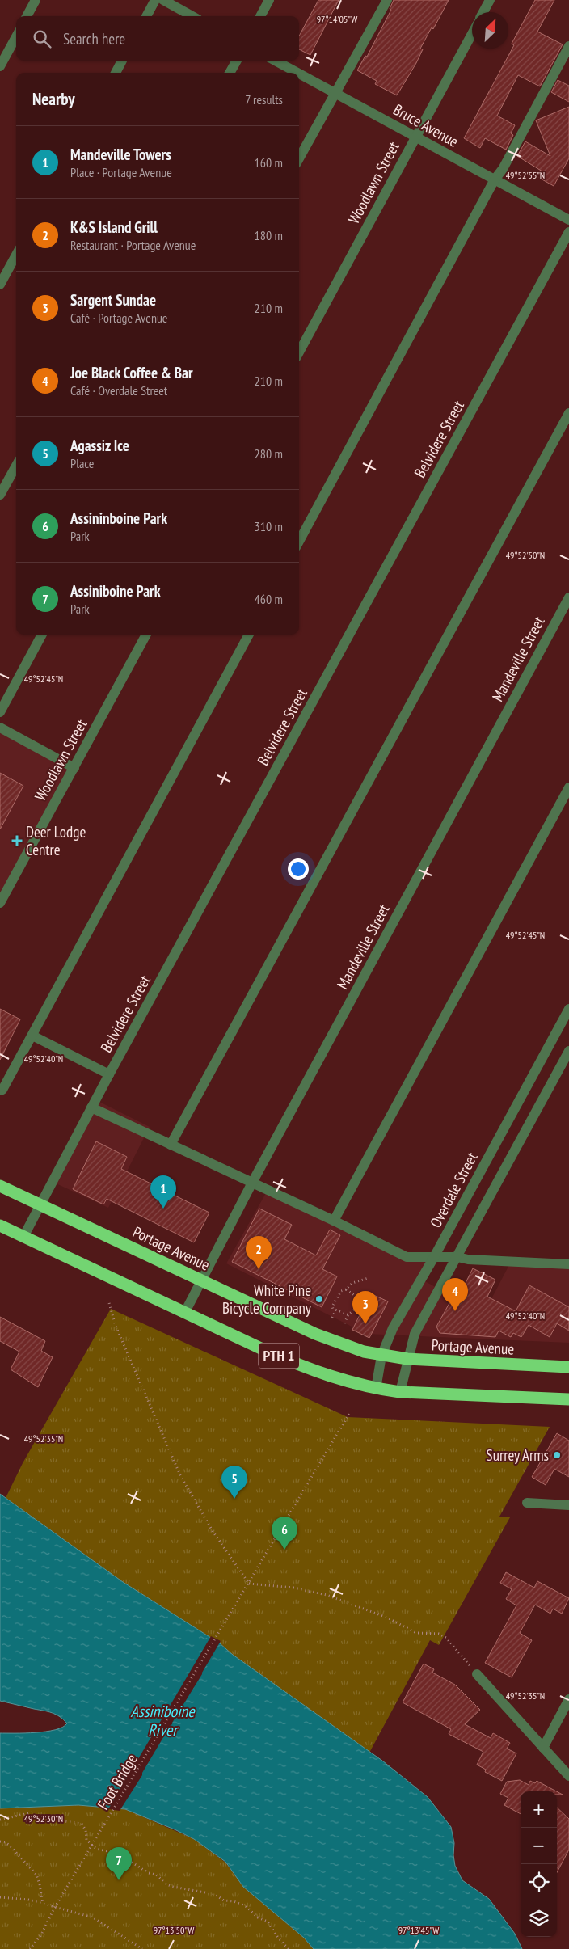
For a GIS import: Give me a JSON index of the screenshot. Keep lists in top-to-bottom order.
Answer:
{
  "streets": {
    "highway": ["Portage Avenue", "PTH 1"],
    "street": [
      "Bruce Avenue",
      "Woodlawn Street",
      "Belvidere Street",
      "Mandeville Street",
      "Overdale Street"
    ],
    "path": ["Foot Bridge"]
  },
  "crossings": [
    ["Bruce Avenue", "Woodlawn Street"],
    ["Belvidere Street", "Portage Avenue"],
    ["Belvidere Street", "PTH 1"],
    ["Mandeville Street", "Portage Avenue"],
    ["Mandeville Street", "PTH 1"],
    ["Overdale Street", "Portage Avenue"],
    ["Overdale Street", "PTH 1"]
  ],
  "water": ["Assiniboine River"],
  "places": {
    "health": ["Deer Lodge Centre"],
    "other": ["White Pine Bicycle Company", "Surrey Arms"]
  },
  "north": "top right",
  "page": {
    "search": "Search here",
    "heading": ["Nearby", "7 results"],
    "list": [
      {
        "mark": "1",
        "name": "Mandeville Towers",
        "note": "Place · Portage Avenue",
        "value": "160 m"
      },
      {
        "mark": "2",
        "name": "K&S Island Grill",
        "note": "Restaurant · Portage Avenue",
        "value": "180 m"
      },
      {
        "mark": "3",
        "name": "Sargent Sundae",
        "note": "Café · Portage Avenue",
        "value": "210 m"
      },
      {
        "mark": "4",
        "name": "Joe Black Coffee & Bar",
        "note": "Café · Overdale Street",
        "value": "210 m"
      },
      {
        "mark": "5",
        "name": "Agassiz Ice",
        "note": "Place",
        "value": "280 m"
      },
      {
        "mark": "6",
        "name": "Assininboine Park",
        "note": "Park",
        "value": "310 m"
      },
      {
        "mark": "7",
        "name": "Assiniboine Park",
        "note": "Park",
        "value": "460 m"
      }
    ],
    "pins": [
      "1",
      "2",
      "4",
      "3",
      "5",
      "6",
      "7"
    ],
    "map_buttons": ["+", "−"]
  },
  "coordinates": [
    "97°14'05\"W",
    "49°52'55\"N",
    "49°52'50\"N",
    "49°52'45\"N",
    "49°52'40\"N",
    "49°52'35\"N",
    "49°52'30\"N",
    "97°13'50\"W",
    "97°13'45\"W"
  ]
}
